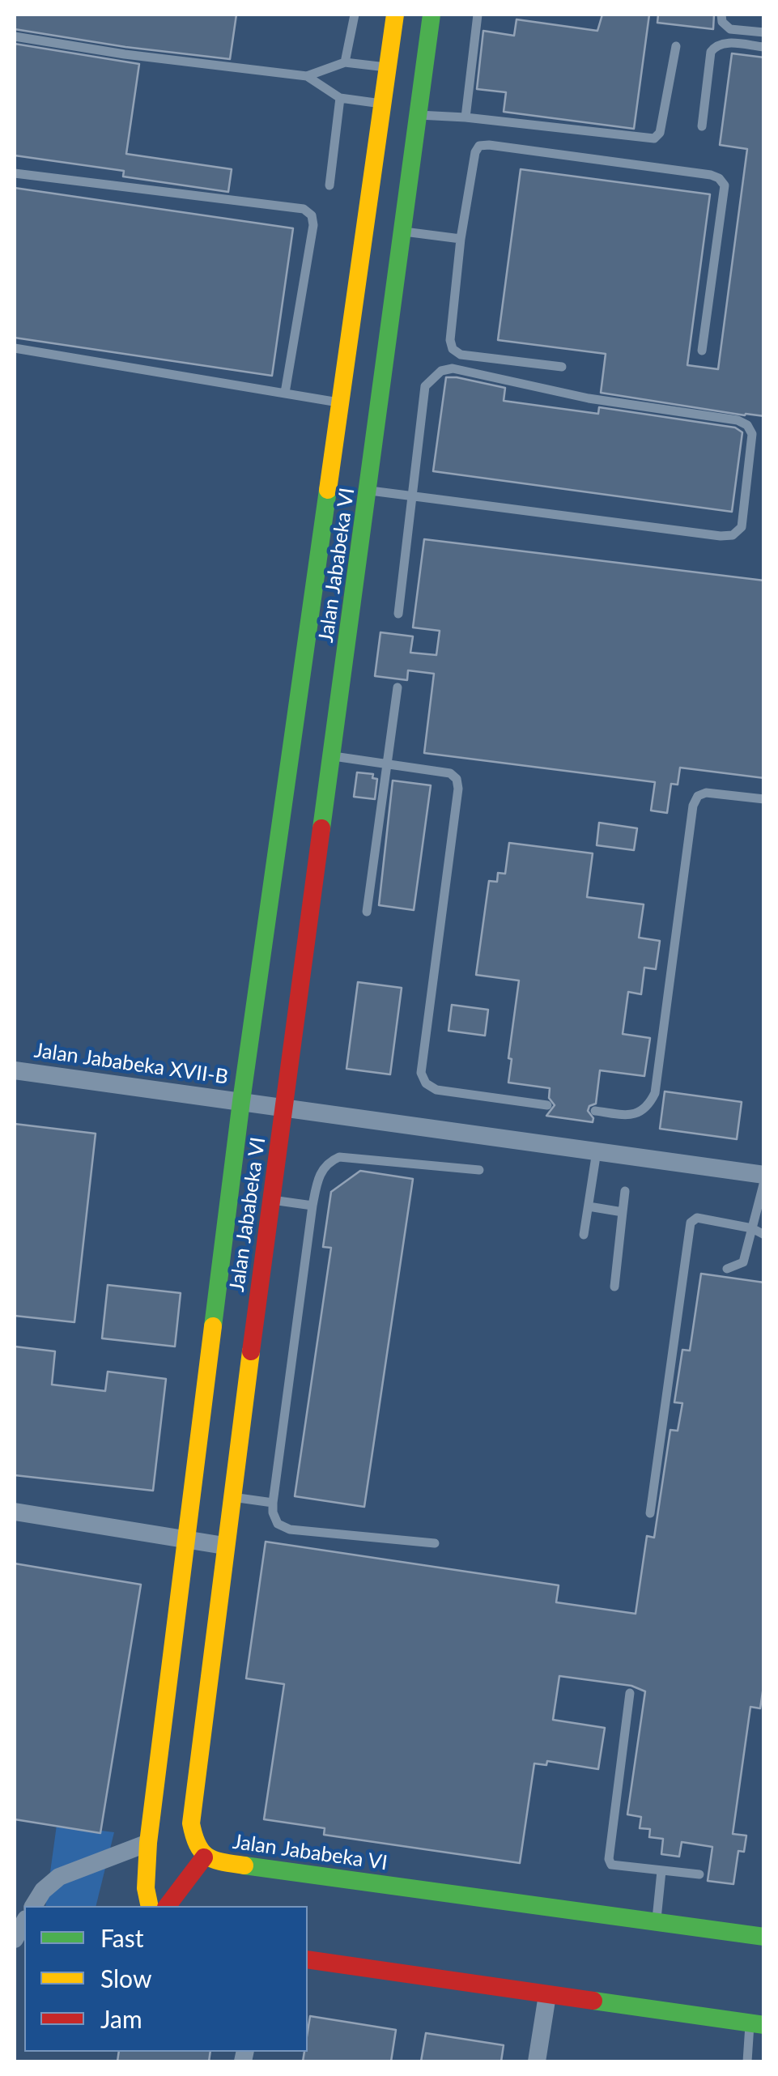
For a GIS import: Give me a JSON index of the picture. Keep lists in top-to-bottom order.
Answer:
{
  "streets": {
    "street": ["Jalan Jababeka VI", "Jalan Jababeka XVII-B"]
  },
  "crossings": [
    ["Jalan Jababeka VI", "Jalan Jababeka XVII-B"]
  ],
  "legend": ["Fast", "Slow", "Jam"]
}
